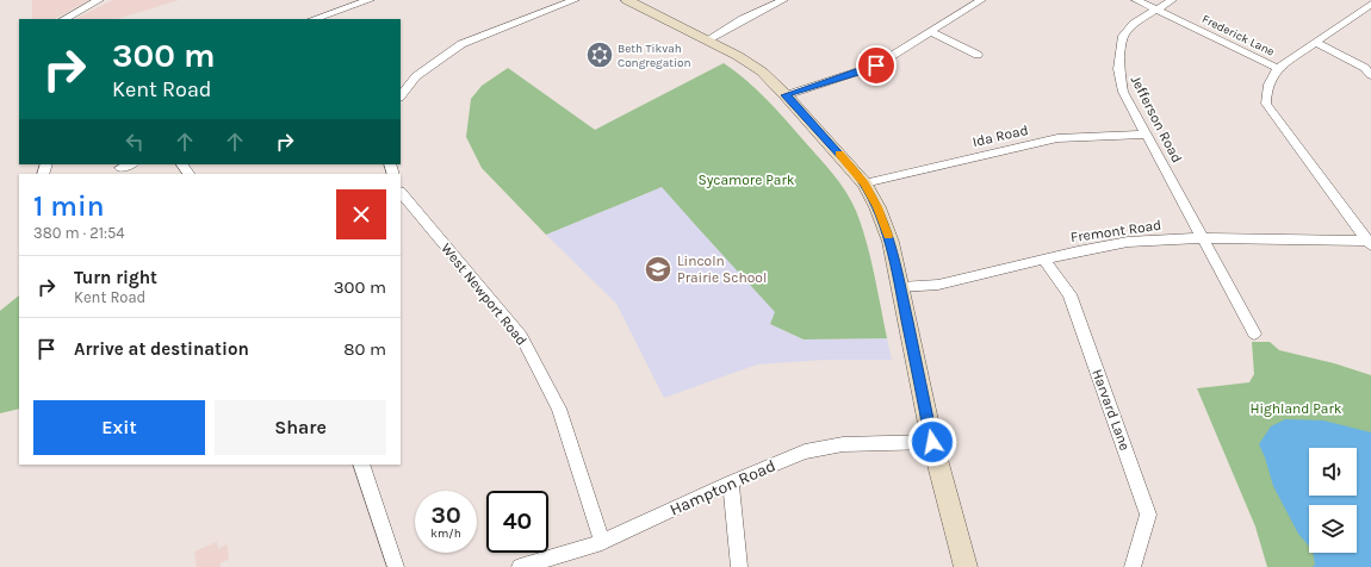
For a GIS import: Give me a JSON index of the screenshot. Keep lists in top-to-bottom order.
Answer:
{
  "streets": {
    "street": [
      "Frederick Lane",
      "Jefferson Road",
      "Ida Road",
      "Fremont Road",
      "West Newport Road",
      "Harvard Lane",
      "Hampton Road"
    ]
  },
  "crossings": [
    ["Frederick Lane", "Jefferson Road"],
    ["Jefferson Road", "Ida Road"],
    ["Jefferson Road", "Fremont Road"],
    ["Fremont Road", "Harvard Lane"],
    ["West Newport Road", "Hampton Road"]
  ],
  "parks": ["Sycamore Park", "Highland Park"],
  "places": {
    "synagogue": ["Beth Tikvah Congregation"],
    "school or university": ["Lincoln Prairie School"]
  },
  "page": {
    "turn": ["300 m", "Kent Road"],
    "heading": ["1 min", "380 m · 21:54"],
    "list": [
      {
        "name": "Turn right",
        "note": "Kent Road",
        "value": "300 m"
      },
      {
        "name": "Arrive at destination",
        "value": "80 m"
      }
    ],
    "buttons": ["Exit", "Share"],
    "speed": "30 km/h",
    "limit": "40"
  }
}
